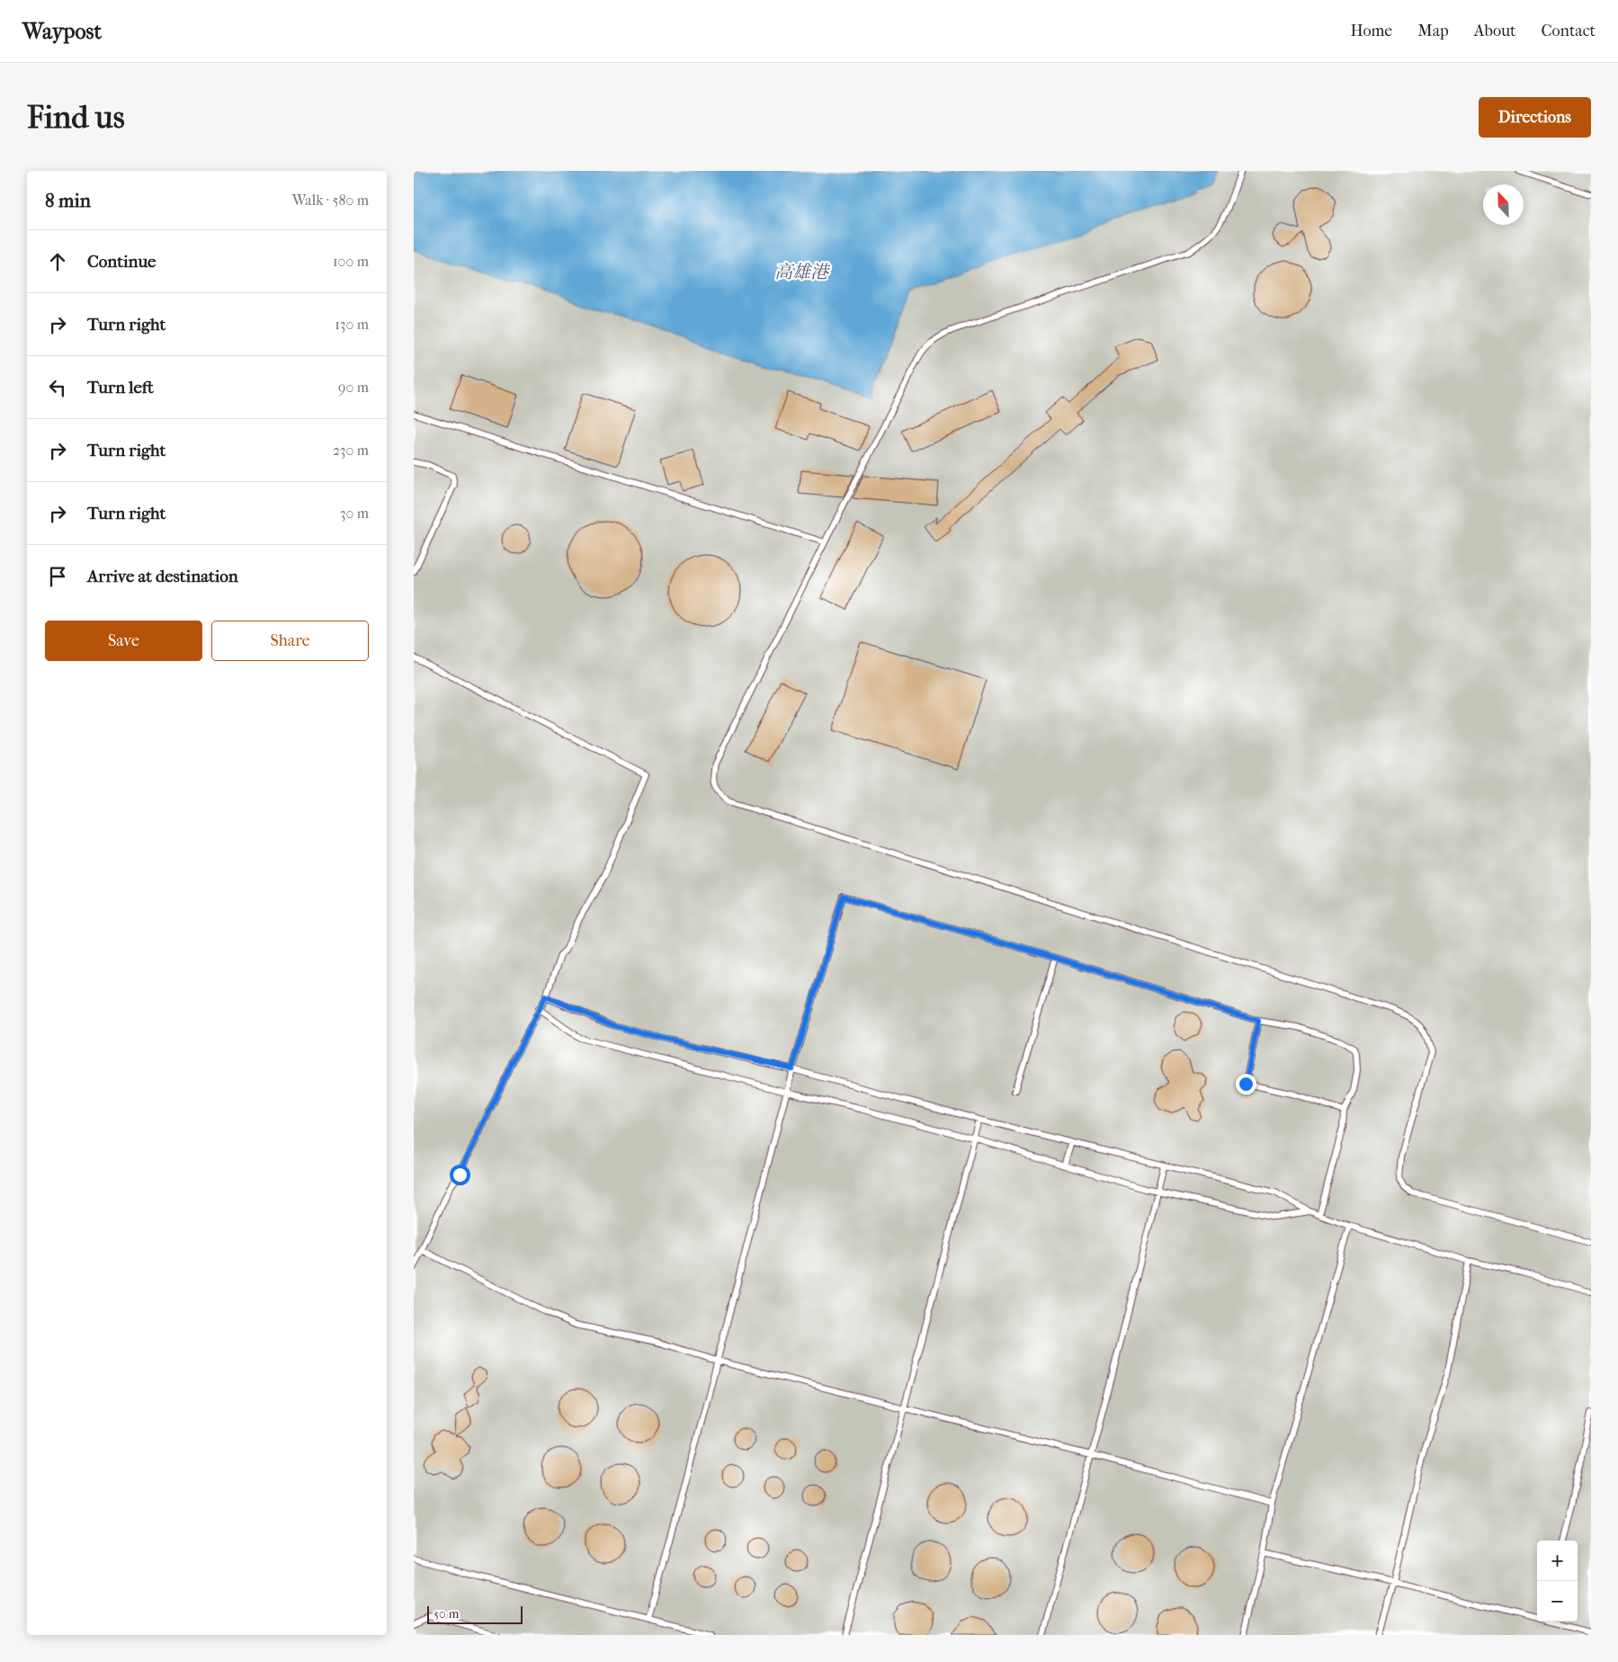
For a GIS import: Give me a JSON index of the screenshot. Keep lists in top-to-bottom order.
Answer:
{
  "water": ["高雄港"],
  "scale_bar": "50 m",
  "north": "top",
  "page": {
    "header": "Waypost",
    "nav": [
      "Home",
      "Map",
      "About",
      "Contact"
    ],
    "buttons": [
      "Directions",
      ["Save", "Share"]
    ],
    "title": "Find us",
    "heading": ["8 min", "Walk · 580 m"],
    "list": [
      ["Continue", "100 m"],
      ["Turn right", "130 m"],
      ["Turn left", "90 m"],
      ["Turn right", "230 m"],
      ["Turn right", "30 m"],
      "Arrive at destination"
    ],
    "map_buttons": ["+", "−"],
    "scale": "50 m"
  }
}
